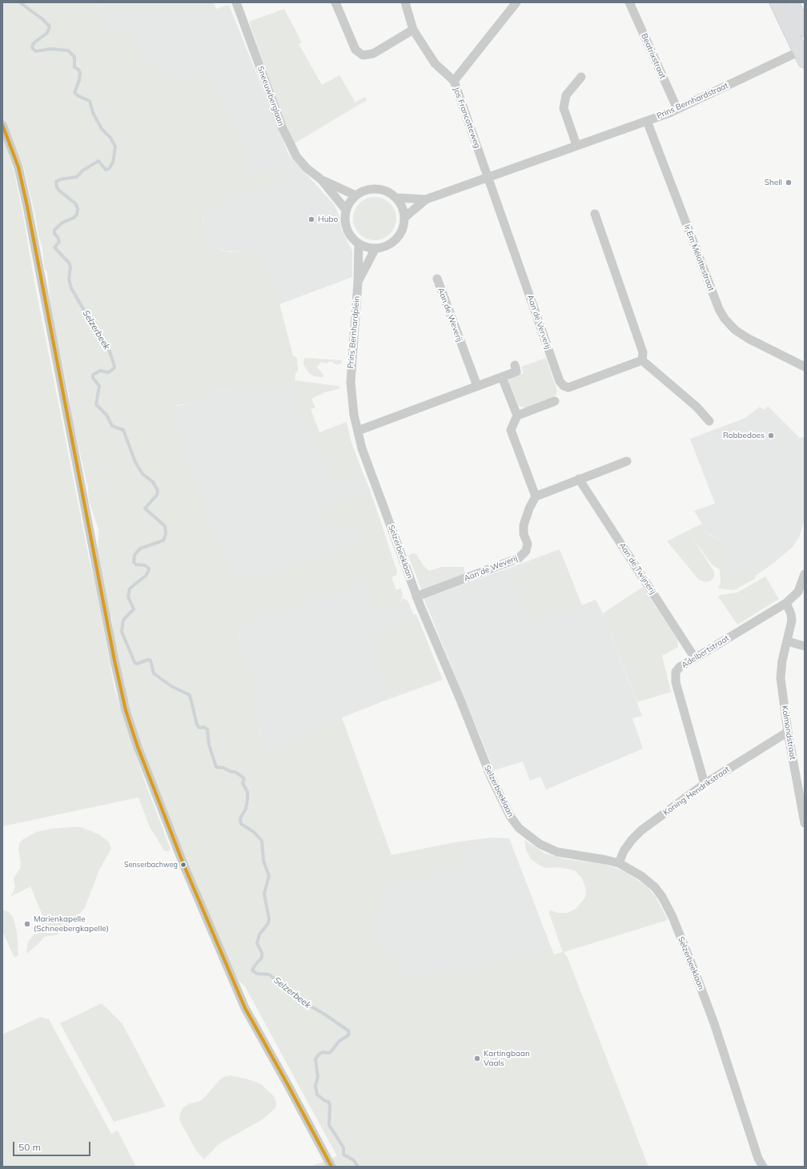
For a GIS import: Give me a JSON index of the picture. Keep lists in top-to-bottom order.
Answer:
{
  "streets": {
    "street": [
      "Beatrixstraat",
      "Sneeuwberglaan",
      "Prins Bernhardstraat",
      "Jos Francotteweg",
      "Ir Em Mélottestraat",
      "Aan de Weverij",
      "Aan de Ververij",
      "Prins Bernhardplein",
      "Selzerbeeklaan",
      "Aan de Twijnerij",
      "Adelbertstraat",
      "Kolmondstraat",
      "Koning Hendrikstraat"
    ]
  },
  "crossings": [
    ["Beatrixstraat", "Prins Bernhardstraat"],
    ["Sneeuwberglaan", "Prins Bernhardplein"],
    ["Prins Bernhardstraat", "Jos Francotteweg"],
    ["Prins Bernhardstraat", "Ir Em Mélottestraat"],
    ["Prins Bernhardstraat", "Aan de Ververij"],
    ["Jos Francotteweg", "Aan de Ververij"],
    ["Aan de Weverij", "Selzerbeeklaan"],
    ["Prins Bernhardplein", "Selzerbeeklaan"],
    ["Selzerbeeklaan", "Koning Hendrikstraat"],
    ["Aan de Twijnerij", "Adelbertstraat"],
    ["Adelbertstraat", "Kolmondstraat"],
    ["Adelbertstraat", "Koning Hendrikstraat"],
    ["Kolmondstraat", "Koning Hendrikstraat"]
  ],
  "water": ["Selzerbeek"],
  "places": [
    "Shell",
    "Hubo",
    "Robbedoes",
    "Senserbachweg",
    "Marienkapelle (Schneebergkapelle)",
    "Kartingbaan Vaals"
  ],
  "scale_bar": "50 m"
}
